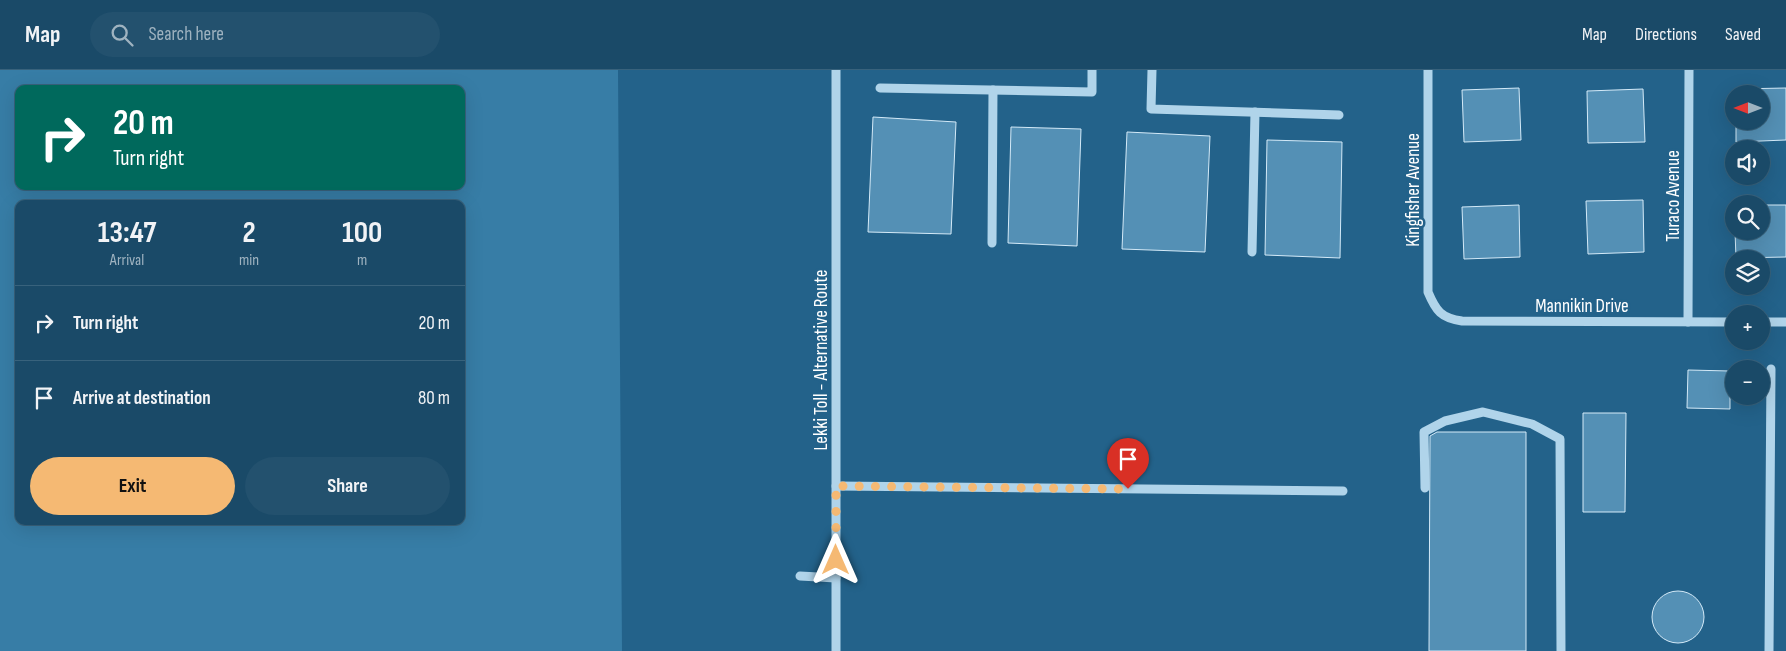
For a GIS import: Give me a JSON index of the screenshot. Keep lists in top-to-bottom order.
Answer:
{
  "streets": {
    "street": [
      "Kingfisher Avenue",
      "Turaco Avenue",
      "Mannikin Drive",
      "Lekki Toll - Alternative Route"
    ]
  },
  "crossings": [
    ["Kingfisher Avenue", "Mannikin Drive"],
    ["Turaco Avenue", "Mannikin Drive"]
  ],
  "north": "left",
  "page": {
    "header": "Map",
    "search": "Search here",
    "nav": ["Map", "Directions", "Saved"],
    "map_buttons": ["+", "−"],
    "turn": ["20 m", "Turn right"],
    "eta": [
      "13:47",
      "Arrival",
      "2",
      "min",
      "100",
      "m"
    ],
    "list": [
      {
        "name": "Turn right",
        "value": "20 m"
      },
      {
        "name": "Arrive at destination",
        "value": "80 m"
      }
    ],
    "buttons": ["Exit", "Share"]
  }
}
